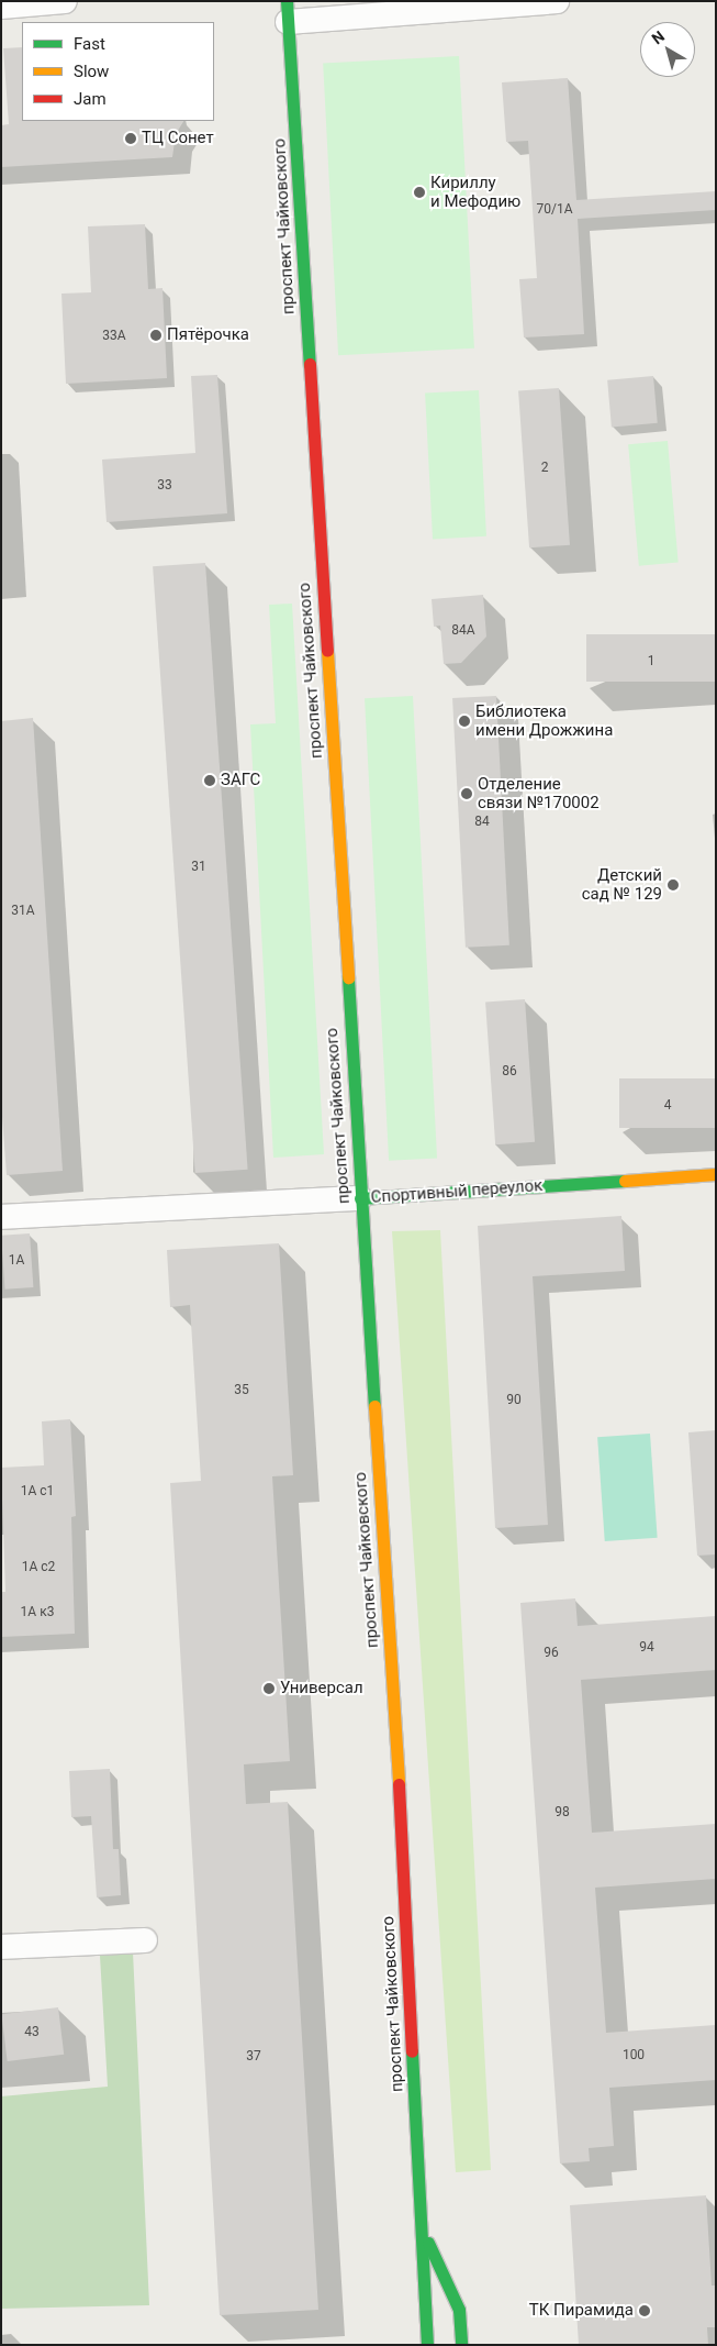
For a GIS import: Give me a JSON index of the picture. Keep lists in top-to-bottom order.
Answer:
{
  "streets": {
    "main road": ["проспект Чайковского", "Спортивный переулок"]
  },
  "crossings": [
    ["проспект Чайковского", "Спортивный переулок"]
  ],
  "places": [
    "ТЦ Сонет",
    "Кириллу и Мефодию",
    "Пятёрочка",
    "Библиотека имени Дрожжина",
    "ЗАГС",
    "Отделение связи №170002",
    "Детский сад № 129",
    "Универсал",
    "ТК Пирамида"
  ],
  "house_numbers": [
    "70/1А",
    "33А",
    "2",
    "33",
    "84А",
    "1",
    "84",
    "31",
    "31А",
    "86",
    "4",
    "1А",
    "35",
    "90",
    "1А с1",
    "1А с2",
    "1А к3",
    "94",
    "96",
    "98",
    "43",
    "100",
    "37"
  ],
  "legend": ["Fast", "Slow", "Jam"],
  "north": "top left"
}
